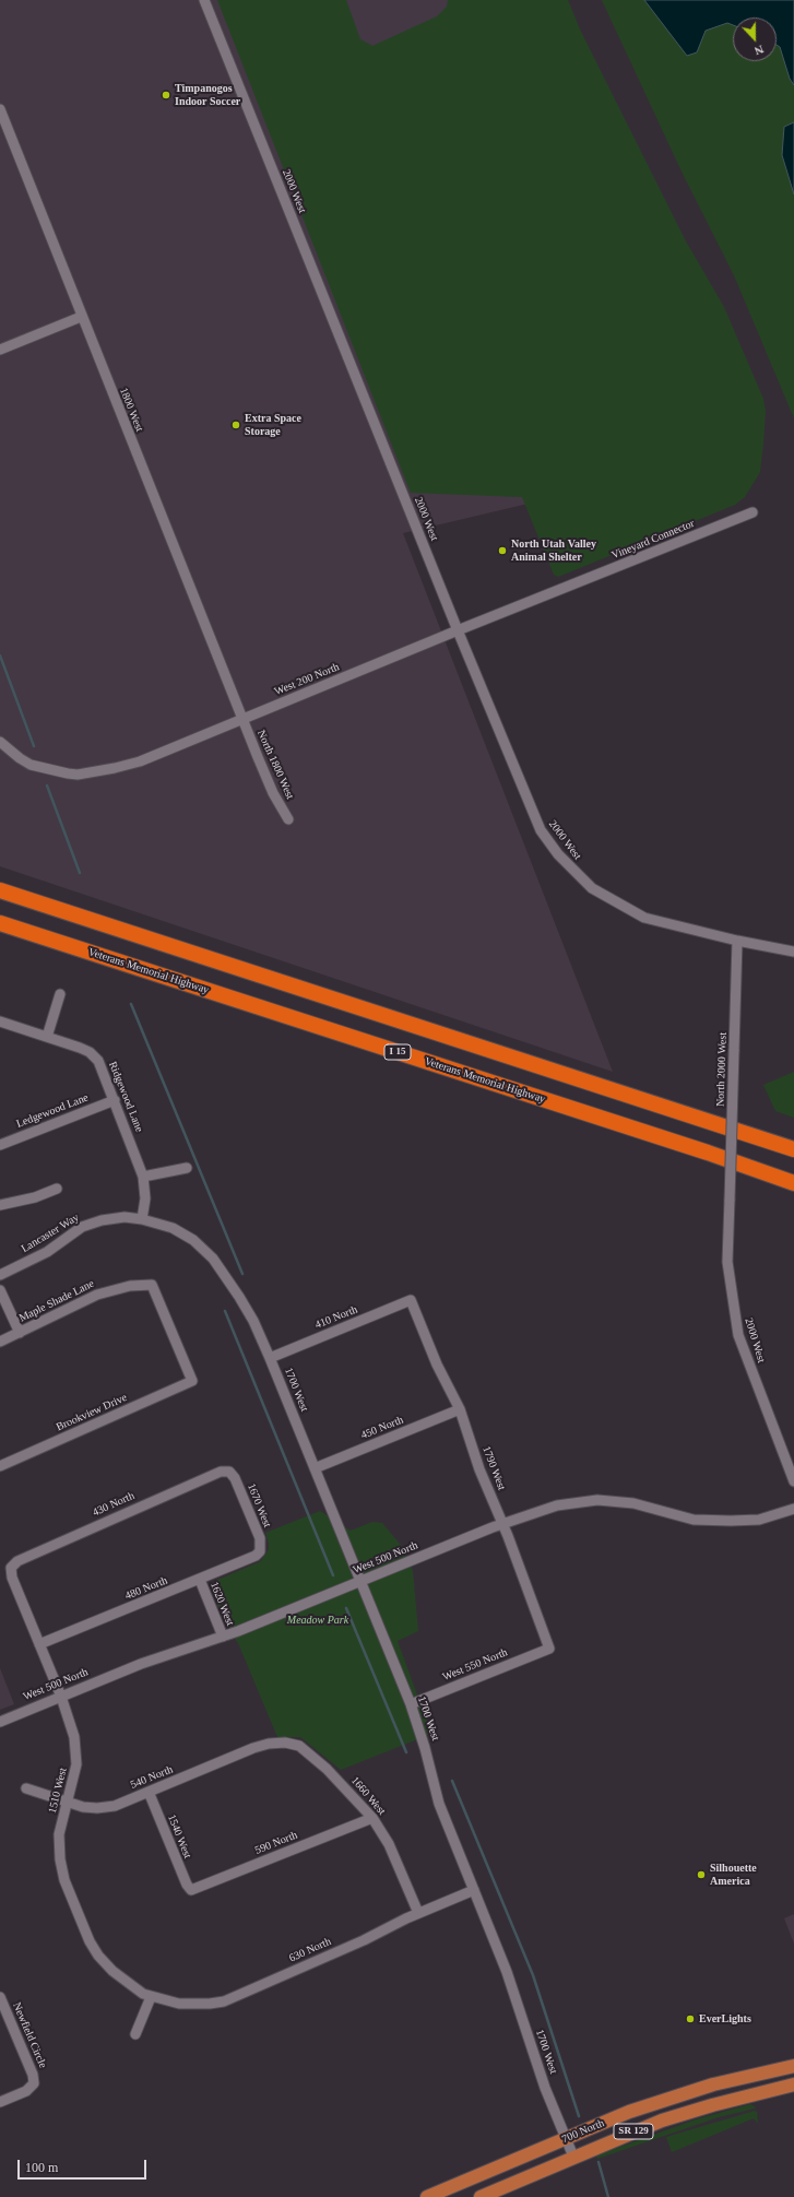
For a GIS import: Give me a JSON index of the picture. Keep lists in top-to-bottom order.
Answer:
{
  "streets": {
    "highway": ["Veterans Memorial Highway", "I 15"],
    "main road": ["700 North", "SR 129"],
    "street": [
      "2000 West",
      "1800 West",
      "Vineyard Connector",
      "West 200 North",
      "North 1800 West",
      "North 2000 West",
      "Ridgewood Lane",
      "Ledgewood Lane",
      "Lancaster Way",
      "Maple Shade Lane",
      "410 North",
      "1700 West",
      "Brookview Drive",
      "450 North",
      "1790 West",
      "430 North",
      "1670 West",
      "West 500 North",
      "480 North",
      "1620 West",
      "West 550 North",
      "540 North",
      "1510 West",
      "1660 West",
      "1540 West",
      "590 North",
      "630 North",
      "Newfield Circle"
    ]
  },
  "crossings": [
    ["2000 West", "West 200 North"],
    ["2000 West", "North 2000 West"],
    ["1800 West", "West 200 North"],
    ["1800 West", "North 1800 West"],
    ["Vineyard Connector", "West 200 North"],
    ["West 200 North", "North 1800 West"],
    ["Ridgewood Lane", "Ledgewood Lane"],
    ["Ridgewood Lane", "Lancaster Way"],
    ["Lancaster Way", "1700 West"],
    ["Maple Shade Lane", "Brookview Drive"],
    ["410 North", "1700 West"],
    ["410 North", "1790 West"],
    ["1700 West", "450 North"],
    ["1700 West", "West 500 North"],
    ["1700 West", "West 550 North"],
    ["1700 West", "630 North"],
    ["1700 West", "700 North"],
    ["450 North", "1790 West"],
    ["1790 West", "West 500 North"],
    ["1790 West", "West 550 North"],
    ["430 North", "1670 West"],
    ["430 North", "1510 West"],
    ["1670 West", "480 North"],
    ["West 500 North", "1620 West"],
    ["West 500 North", "1510 West"],
    ["480 North", "1620 West"],
    ["480 North", "1510 West"],
    ["540 North", "1510 West"],
    ["540 North", "1660 West"],
    ["540 North", "1540 West"],
    ["1510 West", "630 North"],
    ["1660 West", "590 North"],
    ["1660 West", "630 North"],
    ["1540 West", "590 North"]
  ],
  "parks": ["Meadow Park"],
  "places": [
    "Timpanogos Indoor Soccer",
    "Extra Space Storage",
    "North Utah Valley Animal Shelter",
    "Silhouette America",
    "EverLights"
  ],
  "scale_bar": "100 m",
  "north": "bottom"
}
